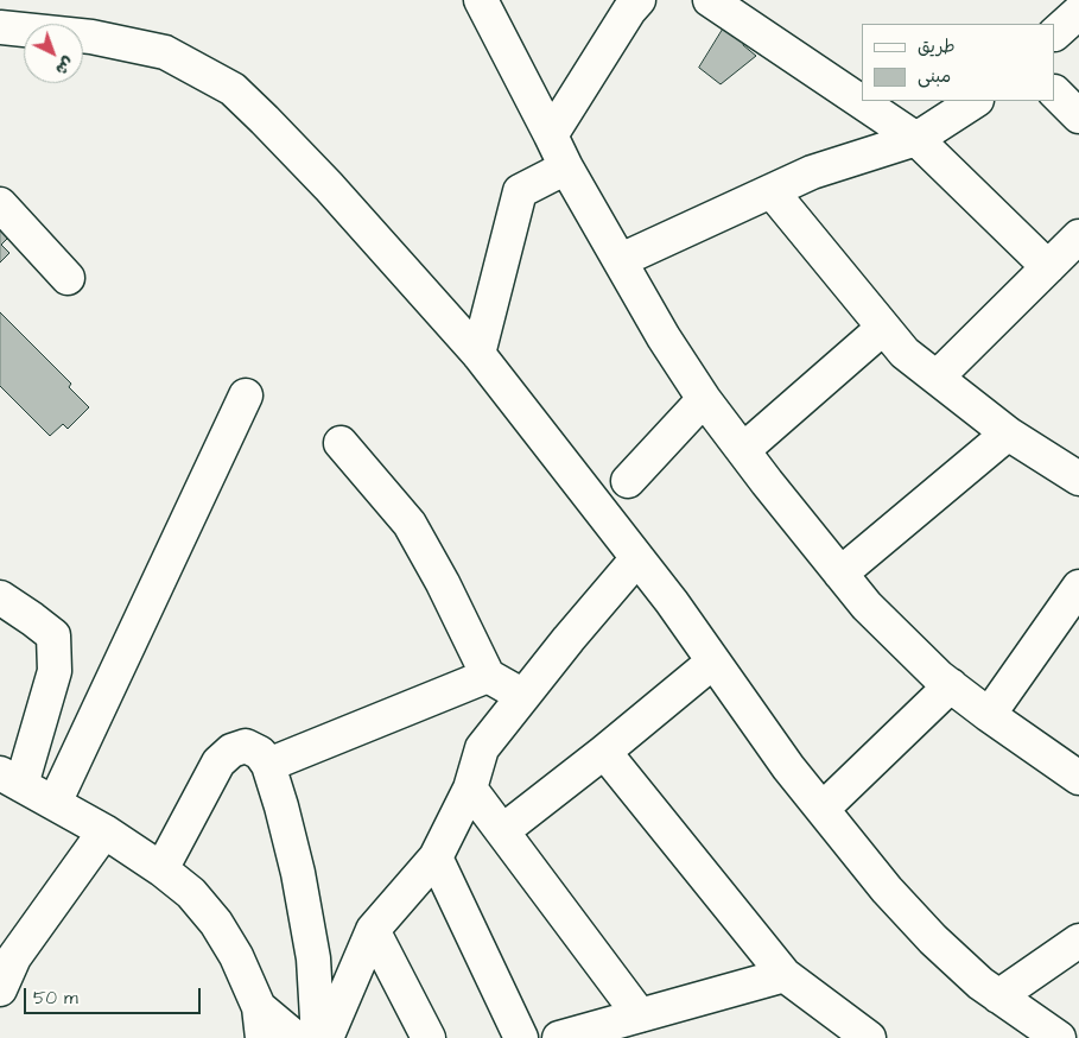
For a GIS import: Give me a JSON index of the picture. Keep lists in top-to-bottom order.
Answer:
{
  "legend": ["طريق", "مبنى"],
  "scale_bar": "50 m",
  "north": "bottom right"
}
